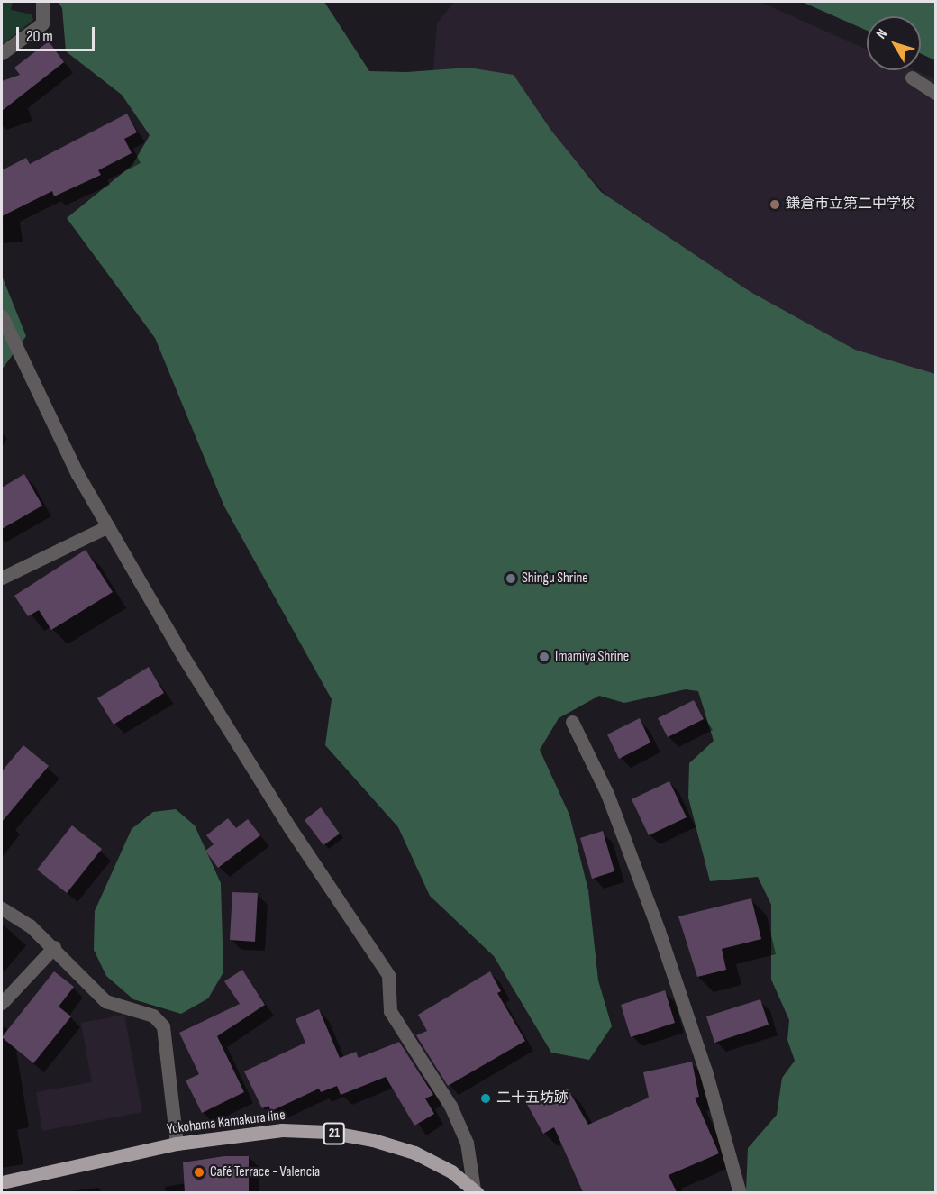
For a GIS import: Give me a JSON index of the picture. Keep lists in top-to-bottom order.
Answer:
{
  "streets": {
    "main road": ["Yokohama Kamakura line", "21"]
  },
  "places": [
    "鎌倉市立第二中学校",
    "Shingu Shrine",
    "Imamiya Shrine",
    "二十五坊跡",
    "Café Terrace - Valencia"
  ],
  "scale_bar": "20 m",
  "north": "top left"
}
